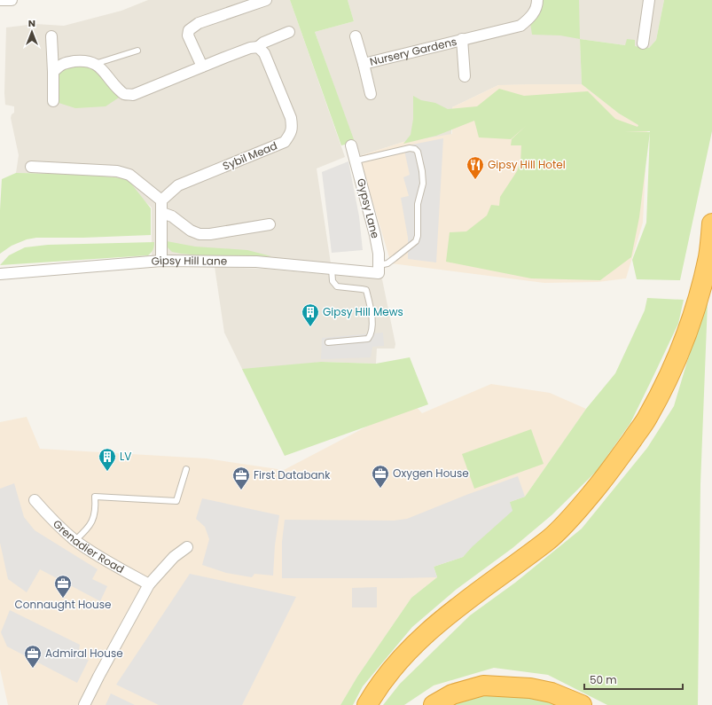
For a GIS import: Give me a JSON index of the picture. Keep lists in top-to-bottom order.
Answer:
{
  "streets": {
    "street": [
      "Nursery Gardens",
      "Sybil Mead",
      "Gypsy Lane",
      "Gipsy Hill Lane",
      "Grenadier Road"
    ]
  },
  "crossings": [
    ["Gypsy Lane", "Gipsy Hill Lane"]
  ],
  "places": {
    "restaurant": ["Gipsy Hill Hotel"],
    "building": ["Gipsy Hill Mews", "LV"],
    "office": [
      "Oxygen House",
      "First Databank",
      "Connaught House",
      "Admiral House"
    ]
  },
  "scale_bar": "50 m",
  "north": "top"
}
